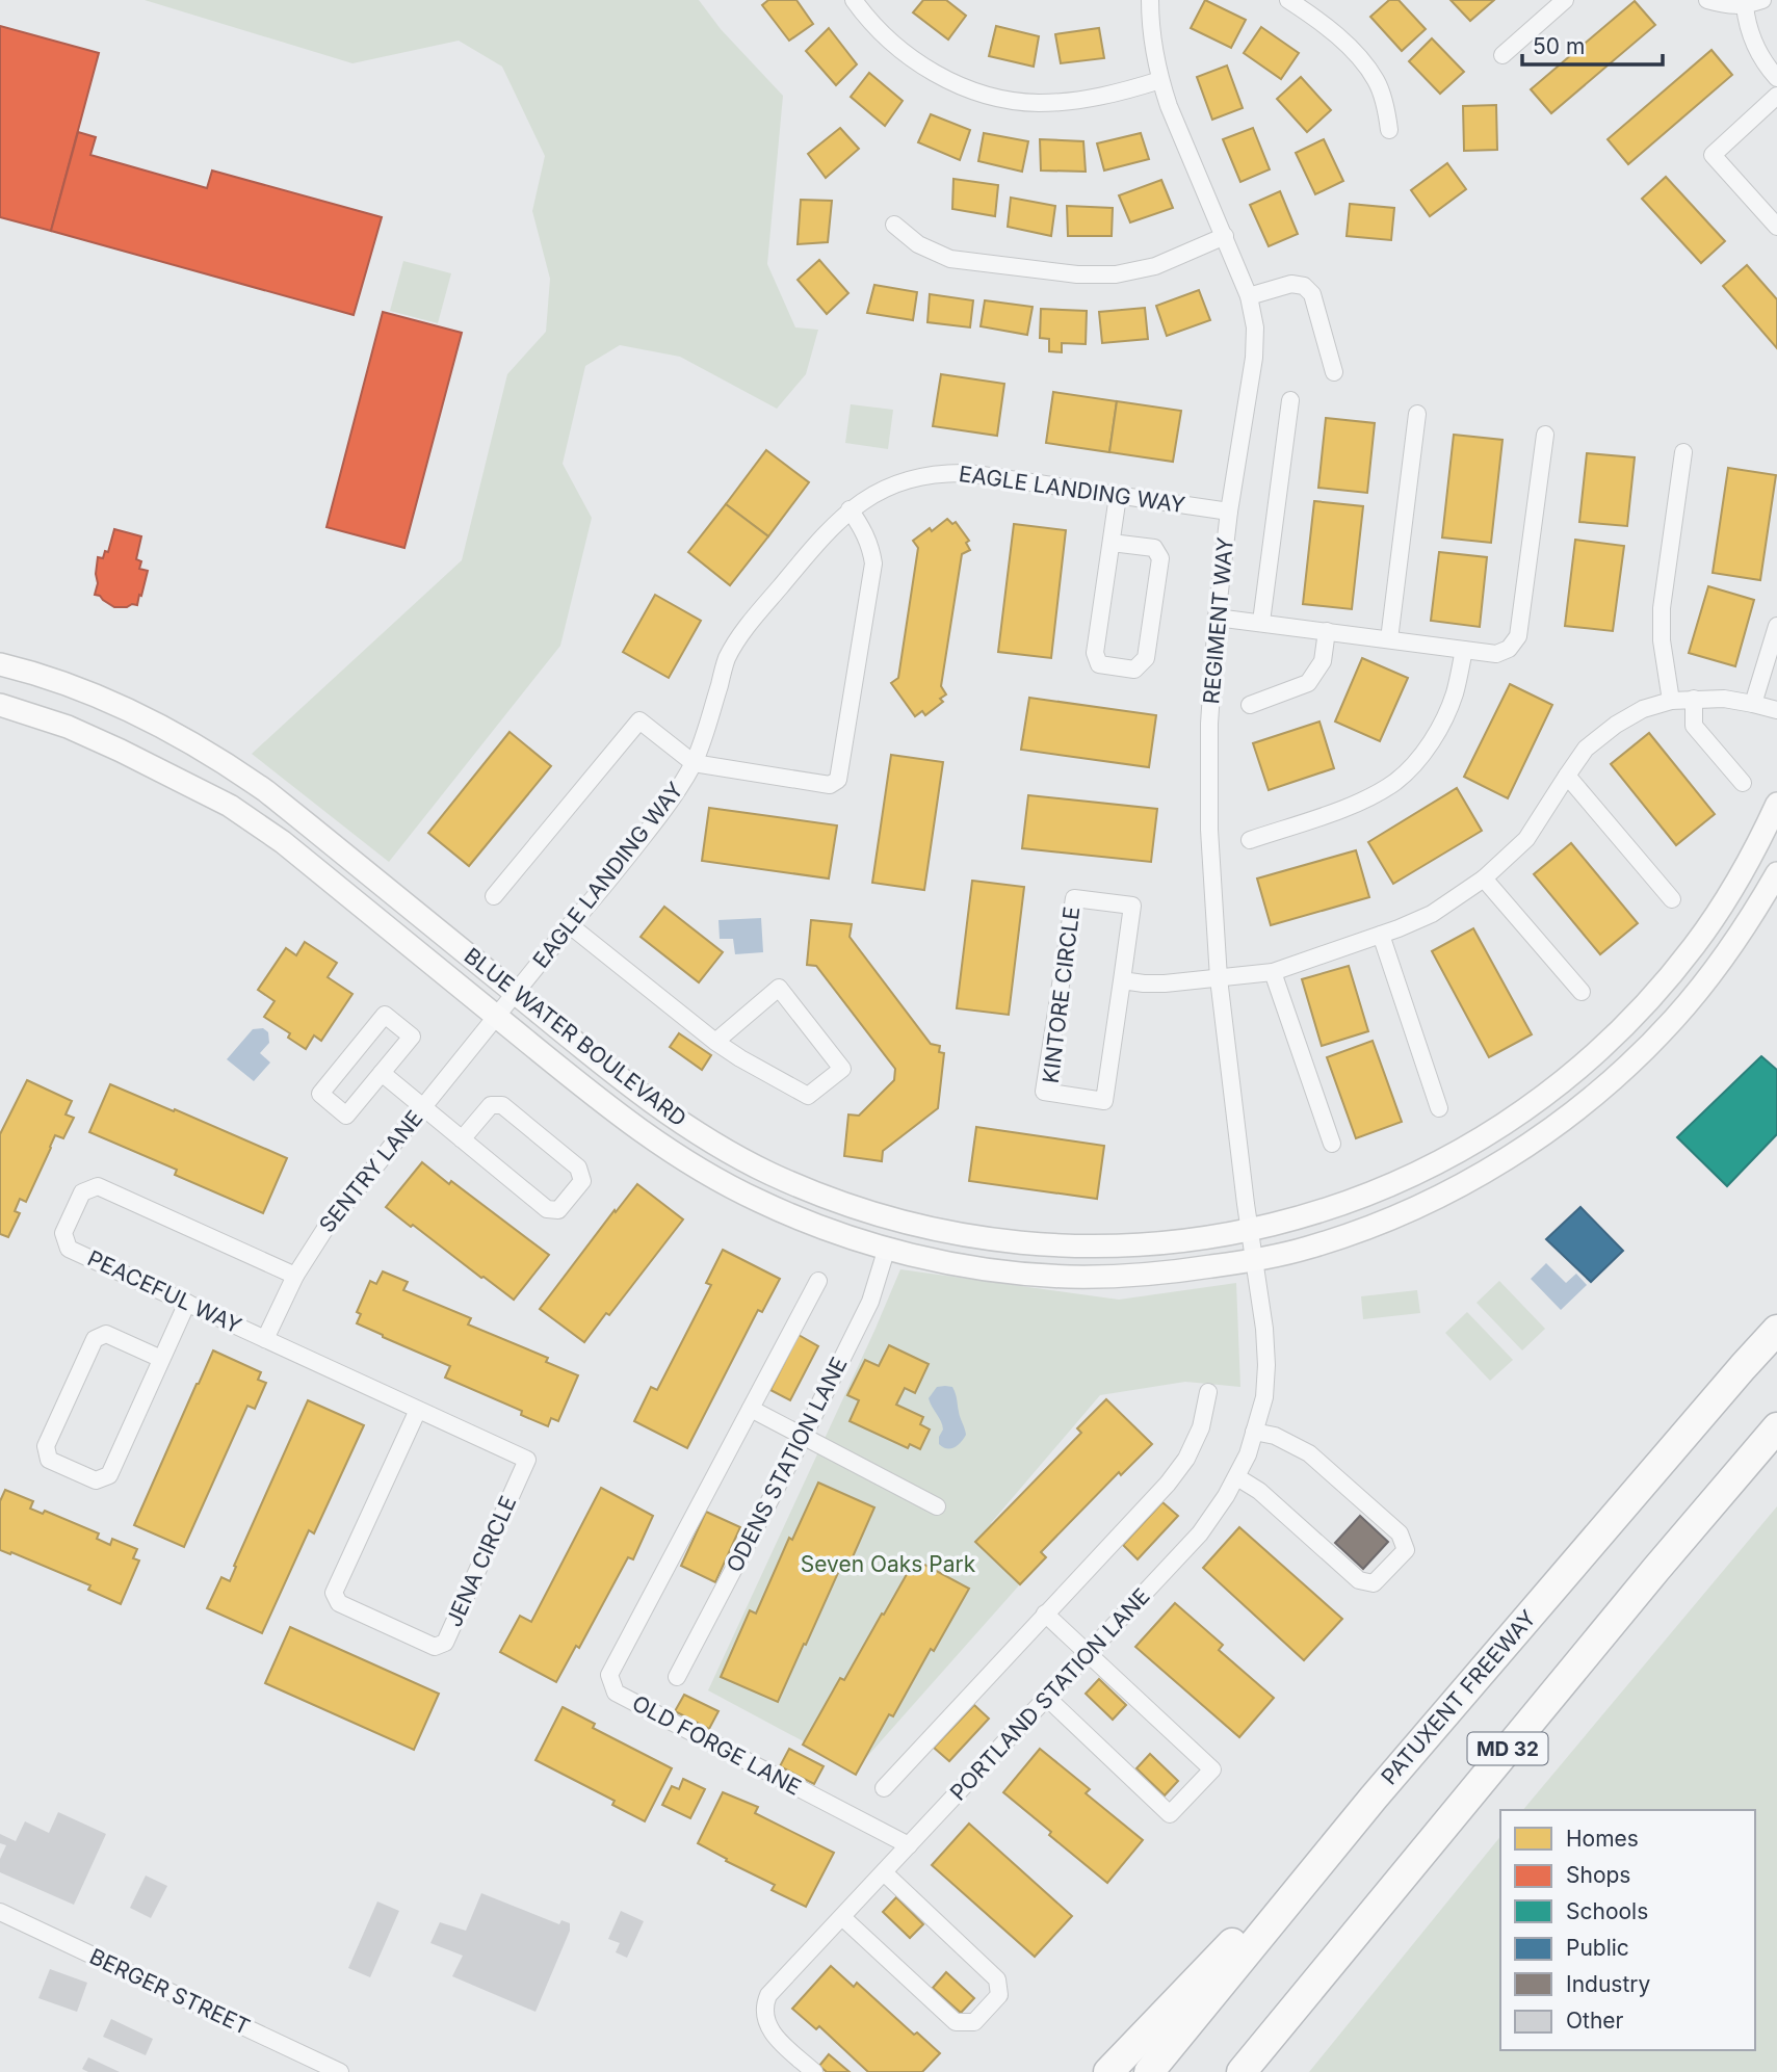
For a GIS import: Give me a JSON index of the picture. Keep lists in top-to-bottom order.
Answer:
{
  "streets": {
    "highway": ["PATUXENT FREEWAY", "MD 32"],
    "street": [
      "EAGLE LANDING WAY",
      "REGIMENT WAY",
      "KINTORE CIRCLE",
      "BLUE WATER BOULEVARD",
      "SENTRY LANE",
      "PEACEFUL WAY",
      "ODENS STATION LANE",
      "JENA CIRCLE",
      "PORTLAND STATION LANE",
      "OLD FORGE LANE",
      "BERGER STREET"
    ]
  },
  "crossings": [
    ["EAGLE LANDING WAY", "REGIMENT WAY"],
    ["EAGLE LANDING WAY", "BLUE WATER BOULEVARD"],
    ["EAGLE LANDING WAY", "SENTRY LANE"],
    ["REGIMENT WAY", "BLUE WATER BOULEVARD"],
    ["REGIMENT WAY", "PORTLAND STATION LANE"],
    ["BLUE WATER BOULEVARD", "SENTRY LANE"],
    ["BLUE WATER BOULEVARD", "ODENS STATION LANE"],
    ["BLUE WATER BOULEVARD", "PORTLAND STATION LANE"],
    ["SENTRY LANE", "PEACEFUL WAY"],
    ["PEACEFUL WAY", "JENA CIRCLE"],
    ["PORTLAND STATION LANE", "OLD FORGE LANE"]
  ],
  "parks": ["Seven Oaks Park"],
  "legend": [
    "Homes",
    "Shops",
    "Schools",
    "Public",
    "Industry",
    "Other"
  ],
  "scale_bar": "50 m"
}
